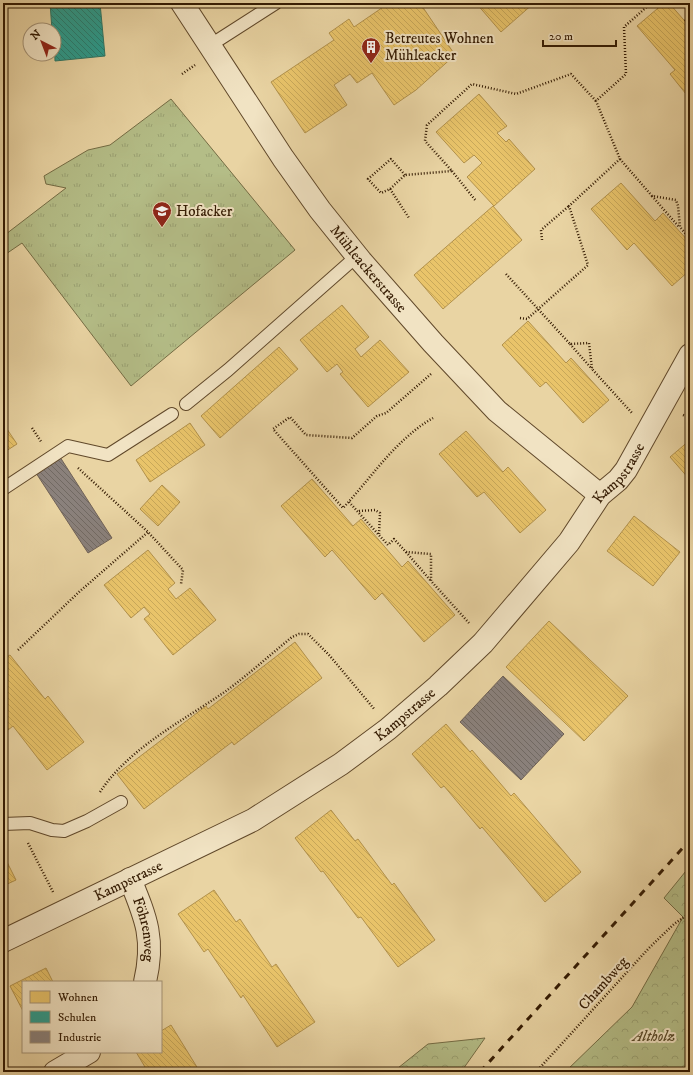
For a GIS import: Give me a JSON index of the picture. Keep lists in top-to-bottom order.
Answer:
{
  "streets": {
    "street": ["Mühleackerstrasse", "Kampstrasse", "Föhrenweg"],
    "path": ["Chambweg"]
  },
  "crossings": [
    ["Mühleackerstrasse", "Kampstrasse"],
    ["Kampstrasse", "Föhrenweg"]
  ],
  "parks": ["Altholz"],
  "places": {
    "building": ["Betreutes Wohnen Mühleacker"],
    "school or university": ["Hofacker"]
  },
  "legend": ["Wohnen", "Schulen", "Industrie"],
  "scale_bar": "20 m",
  "north": "top left"
}
